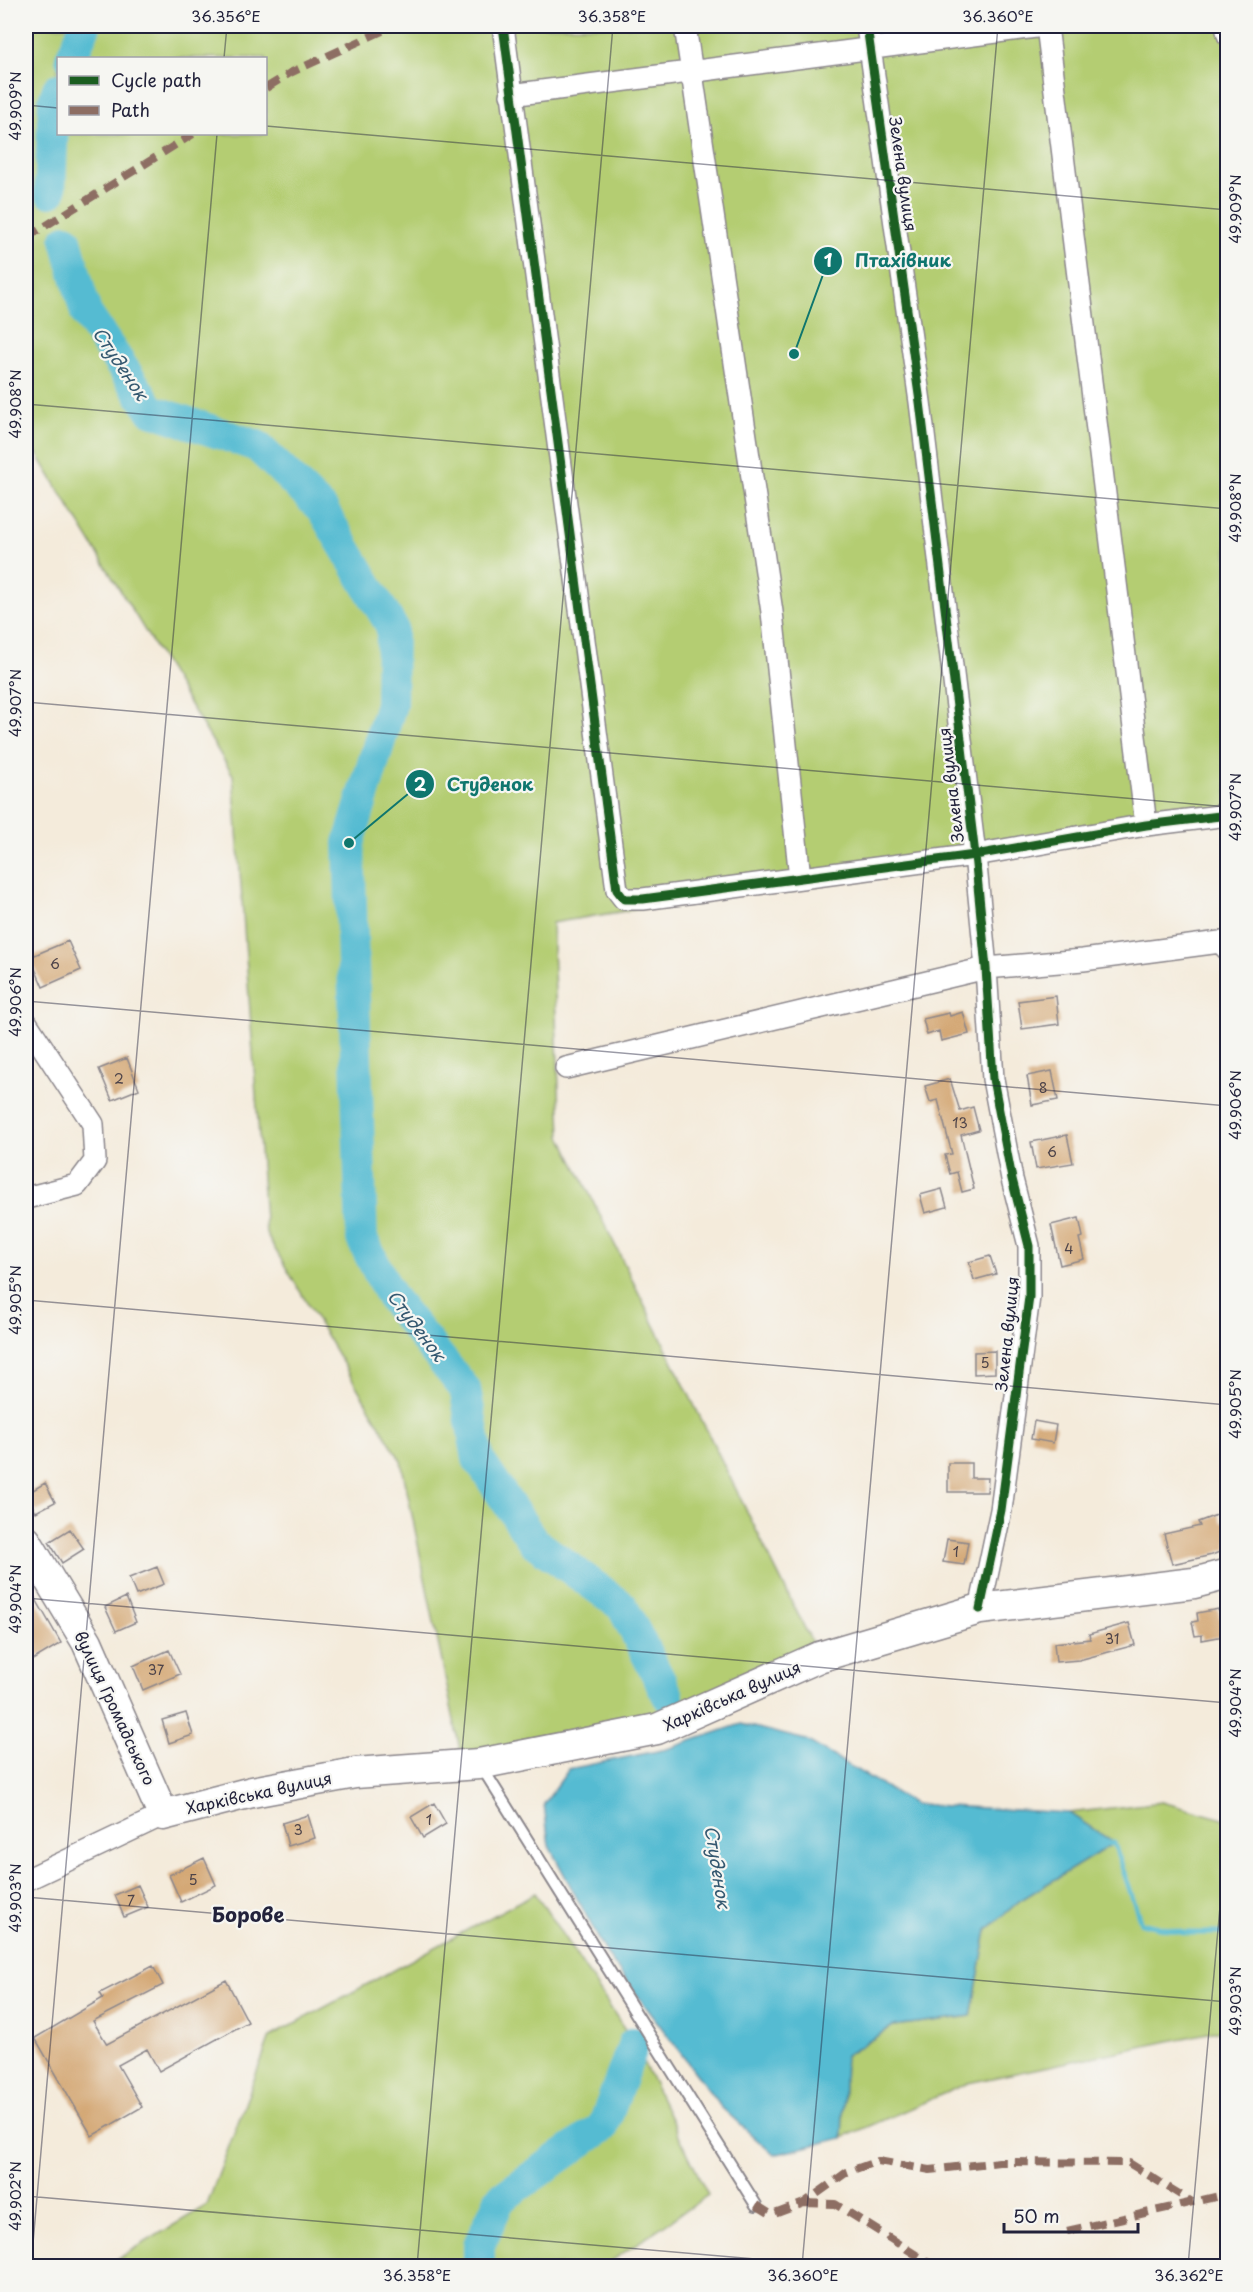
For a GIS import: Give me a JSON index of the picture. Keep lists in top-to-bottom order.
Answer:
{
  "streets": {
    "street": ["Зелена вулиця", "Харківська вулиця", "вулиця Громадського"]
  },
  "crossings": [
    ["Зелена вулиця", "Харківська вулиця"],
    ["Харківська вулиця", "вулиця Громадського"]
  ],
  "districts": ["Борове"],
  "water": ["Студенок"],
  "places": ["Птахівник", "Студенок"],
  "house_numbers": [
    "6",
    "2",
    "8",
    "13",
    "6",
    "4",
    "5",
    "1",
    "31",
    "37",
    "1",
    "3",
    "5",
    "7"
  ],
  "legend": ["Cycle path", "Path"],
  "scale_bar": "50 m",
  "coordinates": [
    "36.356°E",
    "36.358°E",
    "36.360°E",
    "49.909°N",
    "49.908°N",
    "49.907°N",
    "49.906°N",
    "49.905°N",
    "49.904°N",
    "49.903°N",
    "49.902°N",
    "36.362°E"
  ]
}
